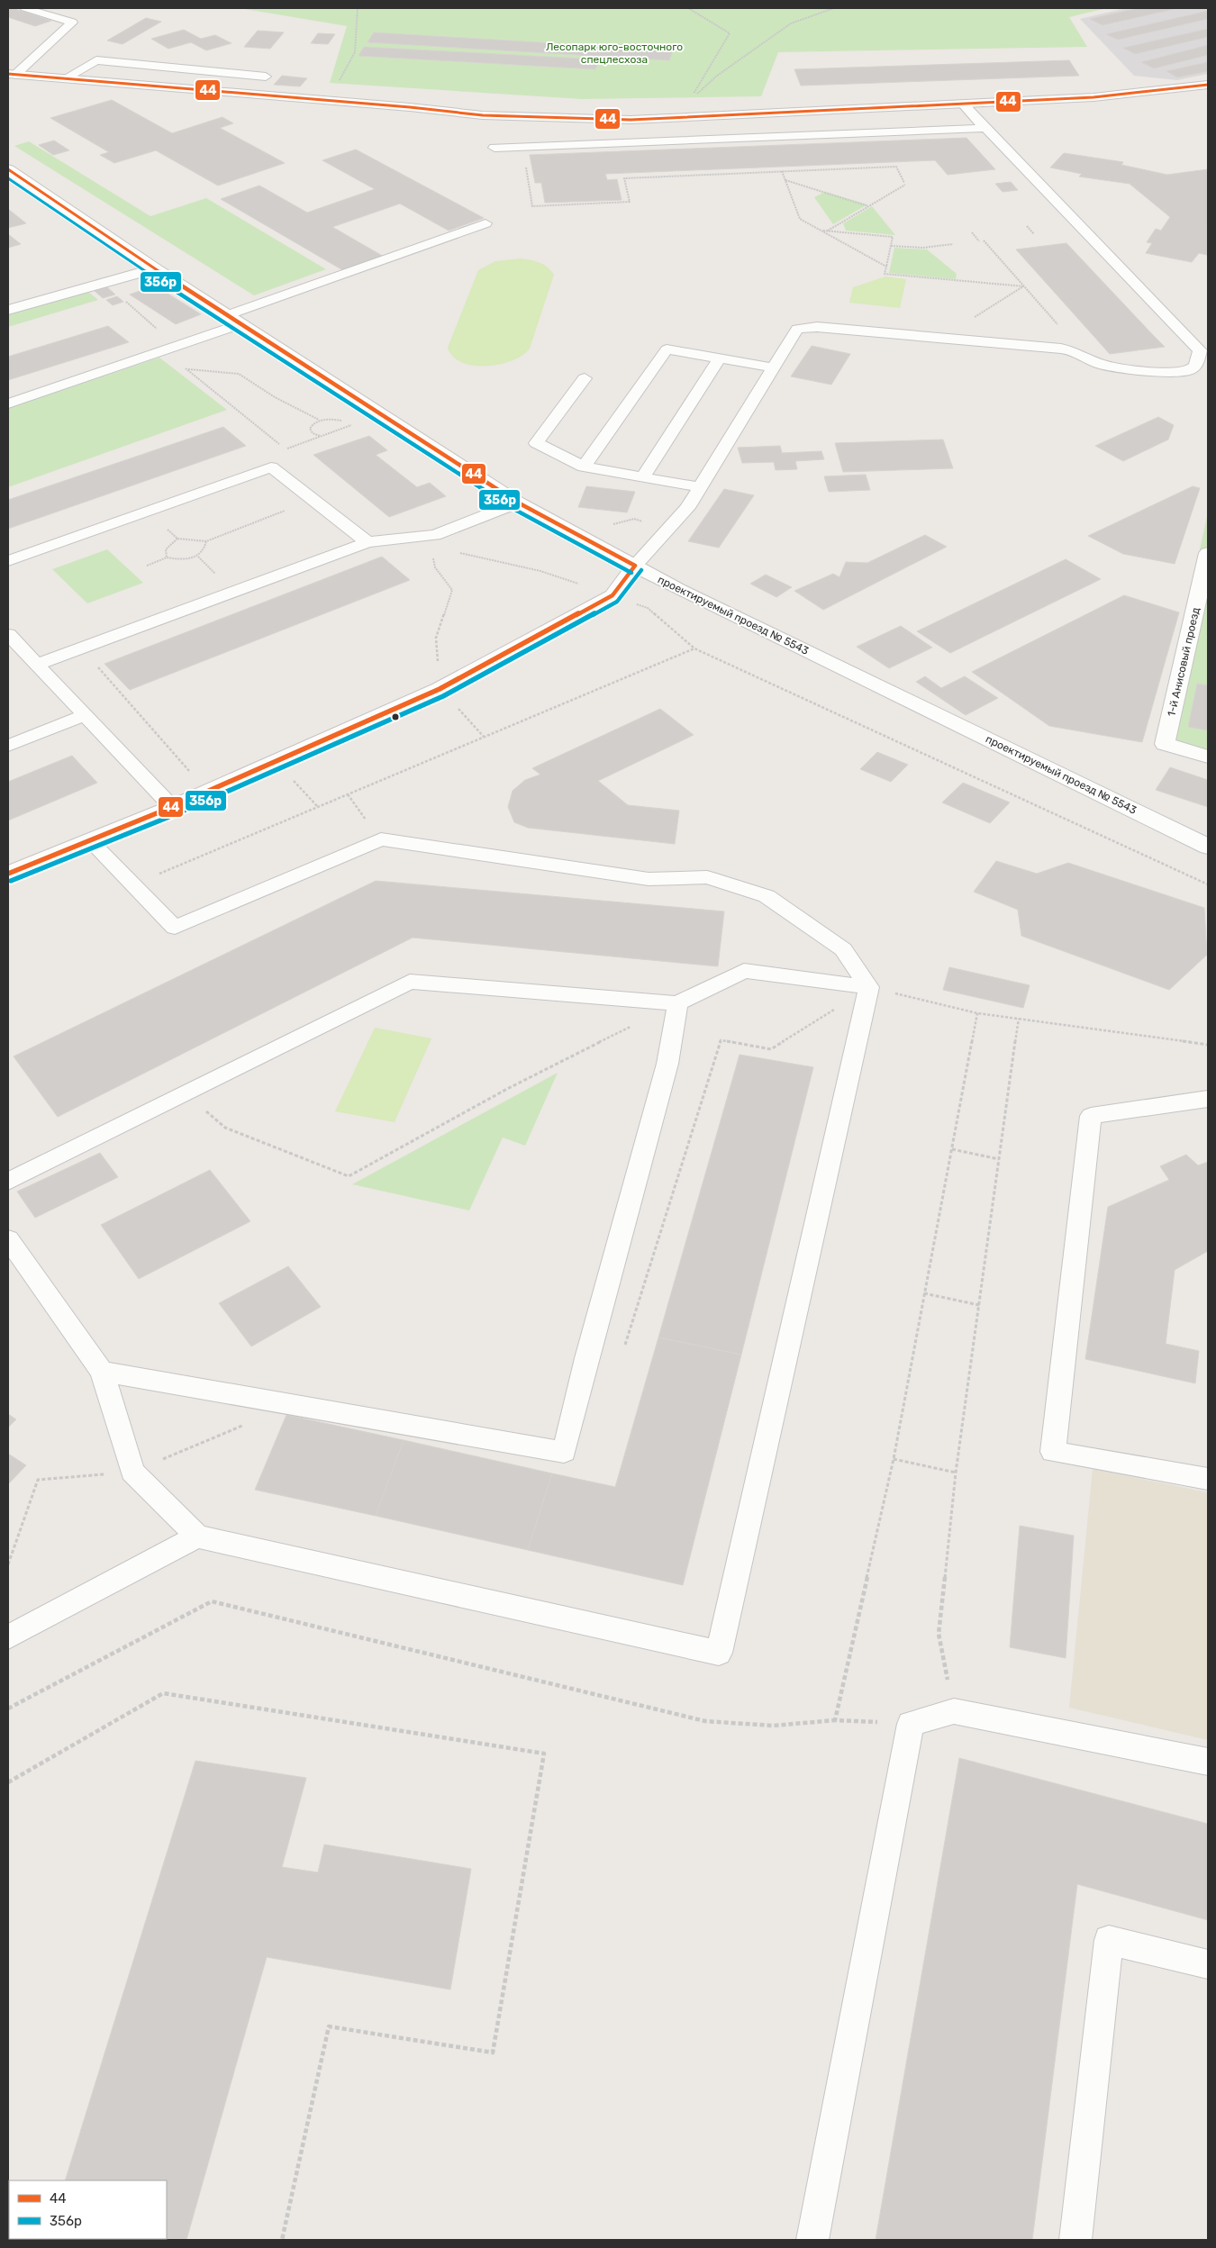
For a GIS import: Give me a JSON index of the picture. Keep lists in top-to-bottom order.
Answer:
{
  "streets": {
    "street": ["проектируемый проезд № 5543", "1-й Анисовый проезд"]
  },
  "parks": ["Лесопарк юго-восточного спецлесхоза"],
  "lines": ["transit line 44", "transit line 356р"],
  "legend": ["44", "356р"]
}
